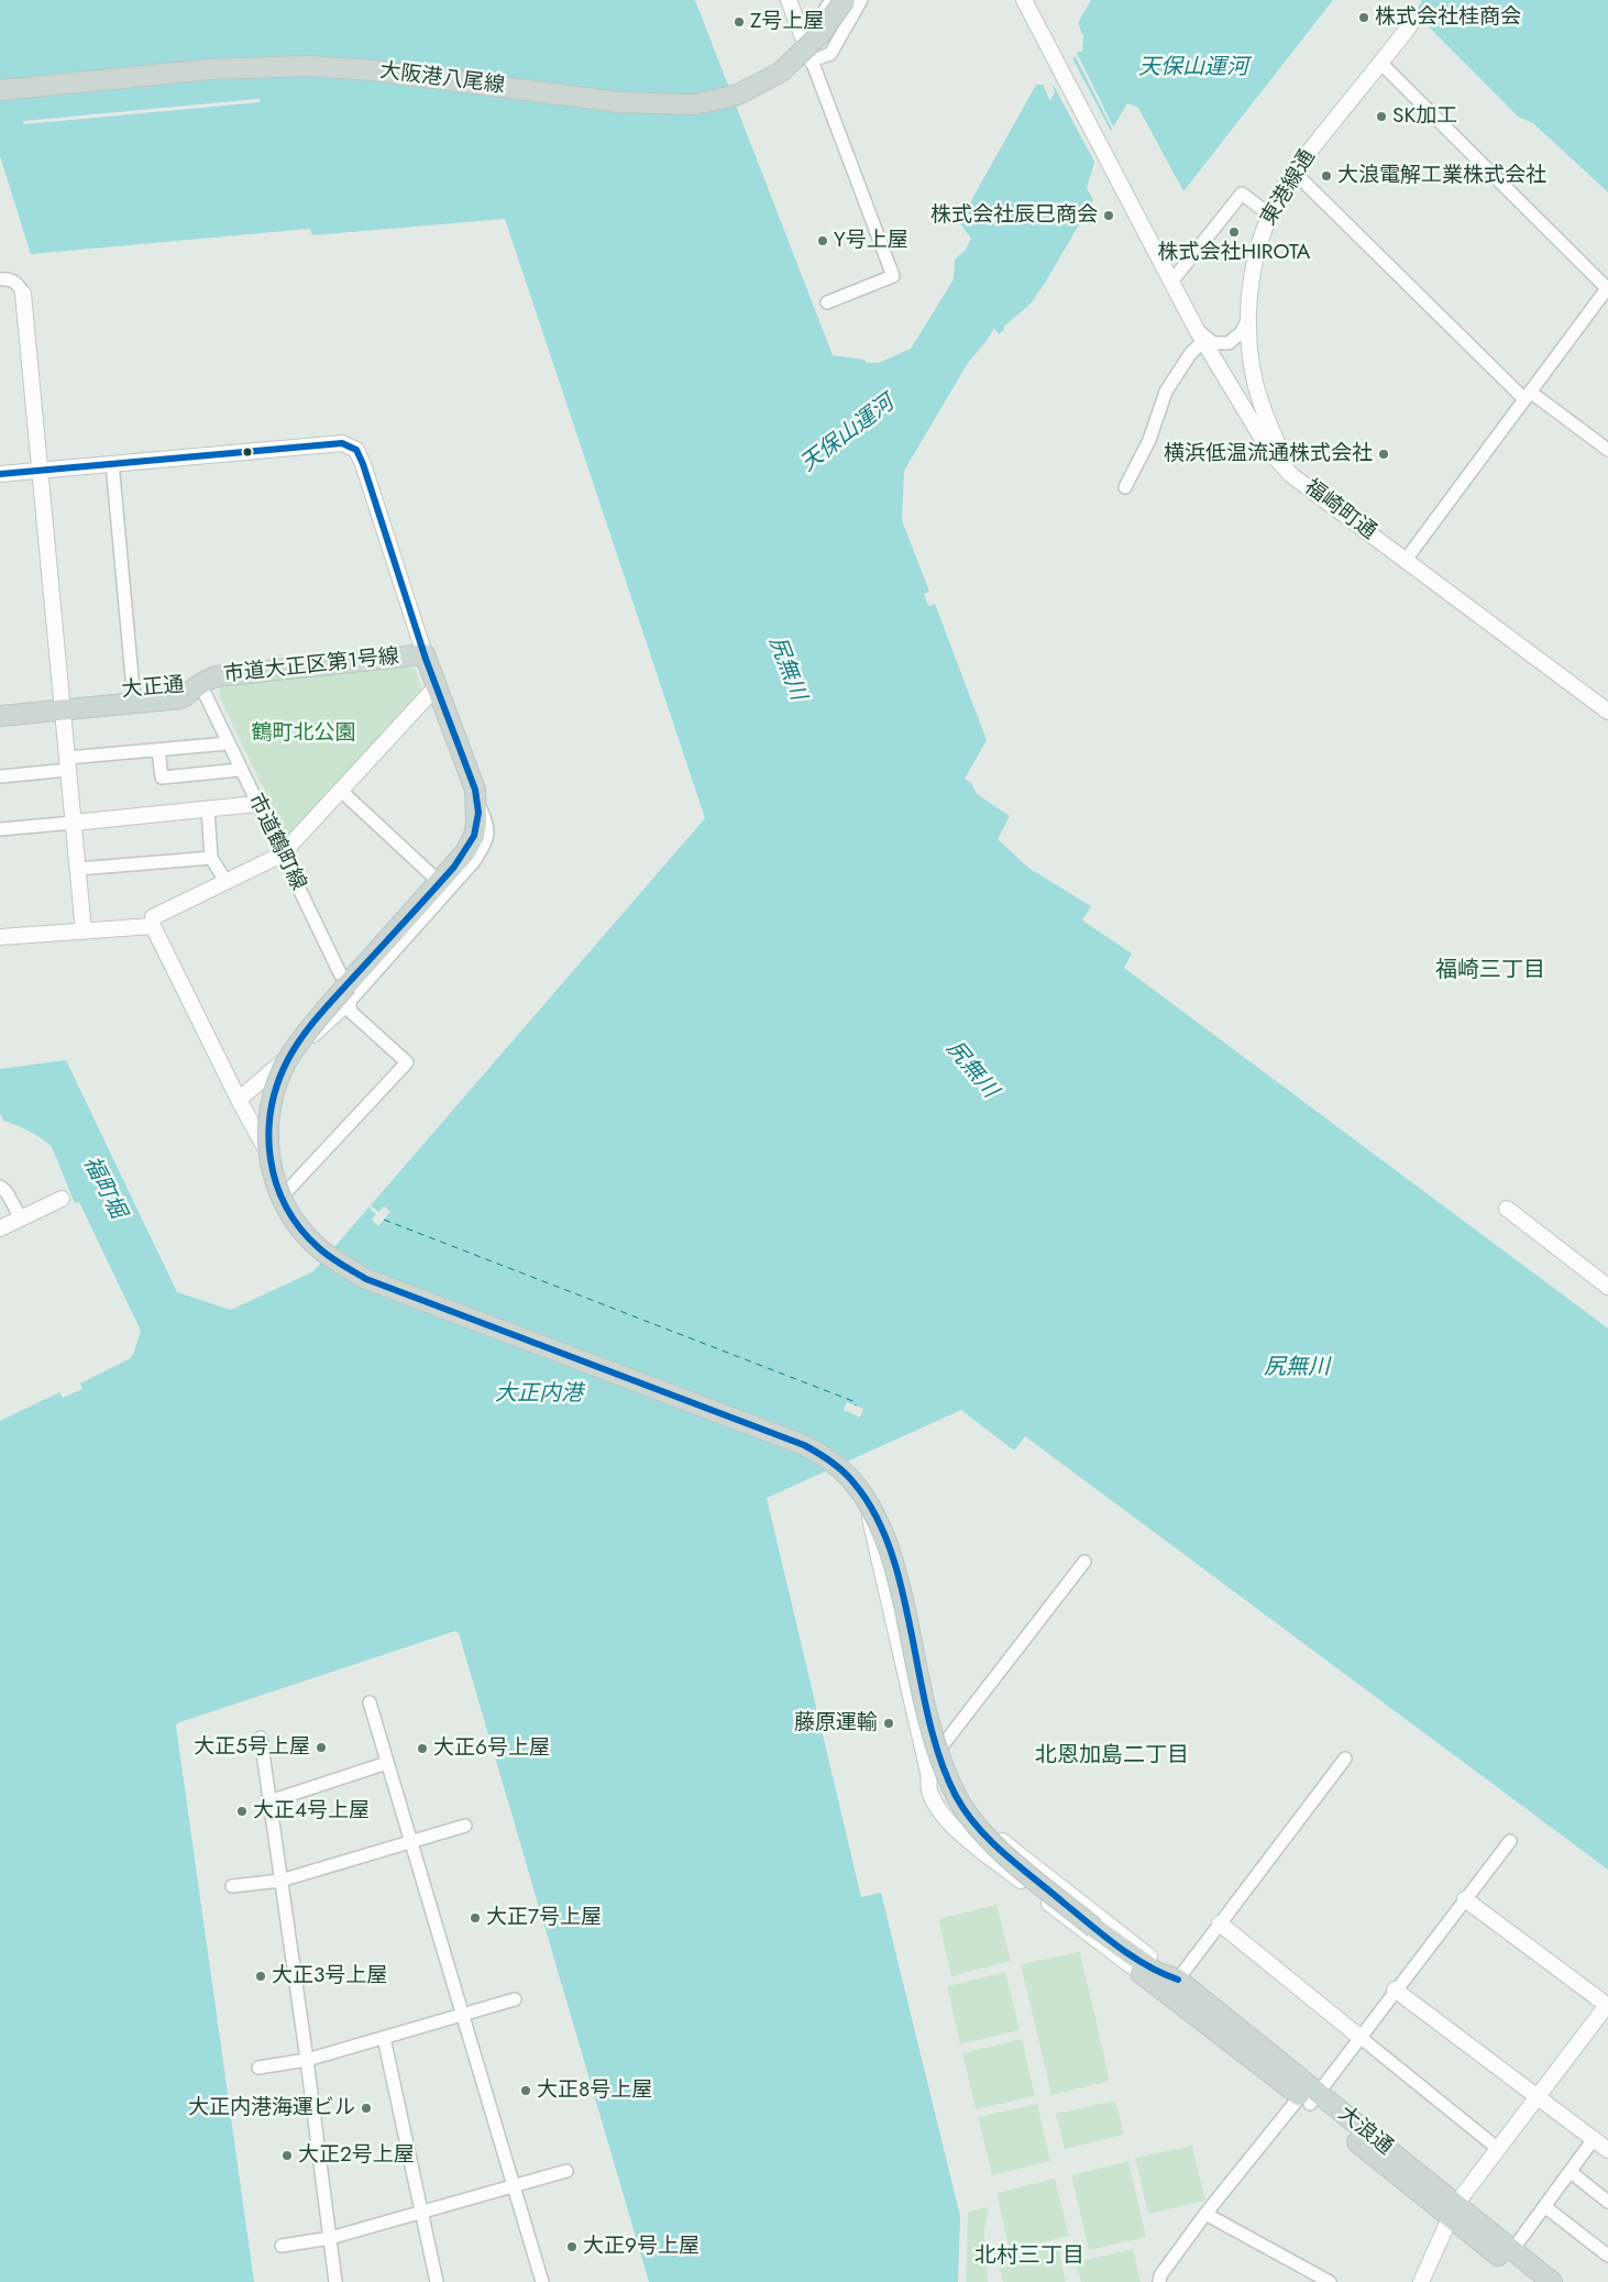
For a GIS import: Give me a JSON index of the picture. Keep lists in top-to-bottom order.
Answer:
{
  "streets": {
    "main road": [
      "大阪港八尾線",
      "市道大正区第1号線",
      "大正通",
      "大浪通"
    ],
    "street": ["東港線通", "福崎町通", "市道鶴町線"]
  },
  "crossings": [
    ["東港線通", "福崎町通"],
    ["市道大正区第1号線", "大正通"],
    ["市道大正区第1号線", "市道鶴町線"],
    ["大正通", "市道鶴町線"]
  ],
  "districts": ["福崎三丁目", "北恩加島二丁目", "北村三丁目"],
  "water": [
    "天保山運河",
    "尻無川",
    "福町堀",
    "大正内港"
  ],
  "parks": ["鶴町北公園"],
  "places": [
    "株式会社桂商会",
    "Z号上屋",
    "SK加工",
    "大浪電解工業株式会社",
    "株式会社辰巳商会",
    "株式会社HIROTA",
    "Y号上屋",
    "横浜低温流通株式会社",
    "藤原運輸",
    "大正5号上屋",
    "大正6号上屋",
    "大正4号上屋",
    "大正7号上屋",
    "大正3号上屋",
    "大正8号上屋",
    "大正内港海運ビル",
    "大正2号上屋",
    "大正9号上屋"
  ]
}
